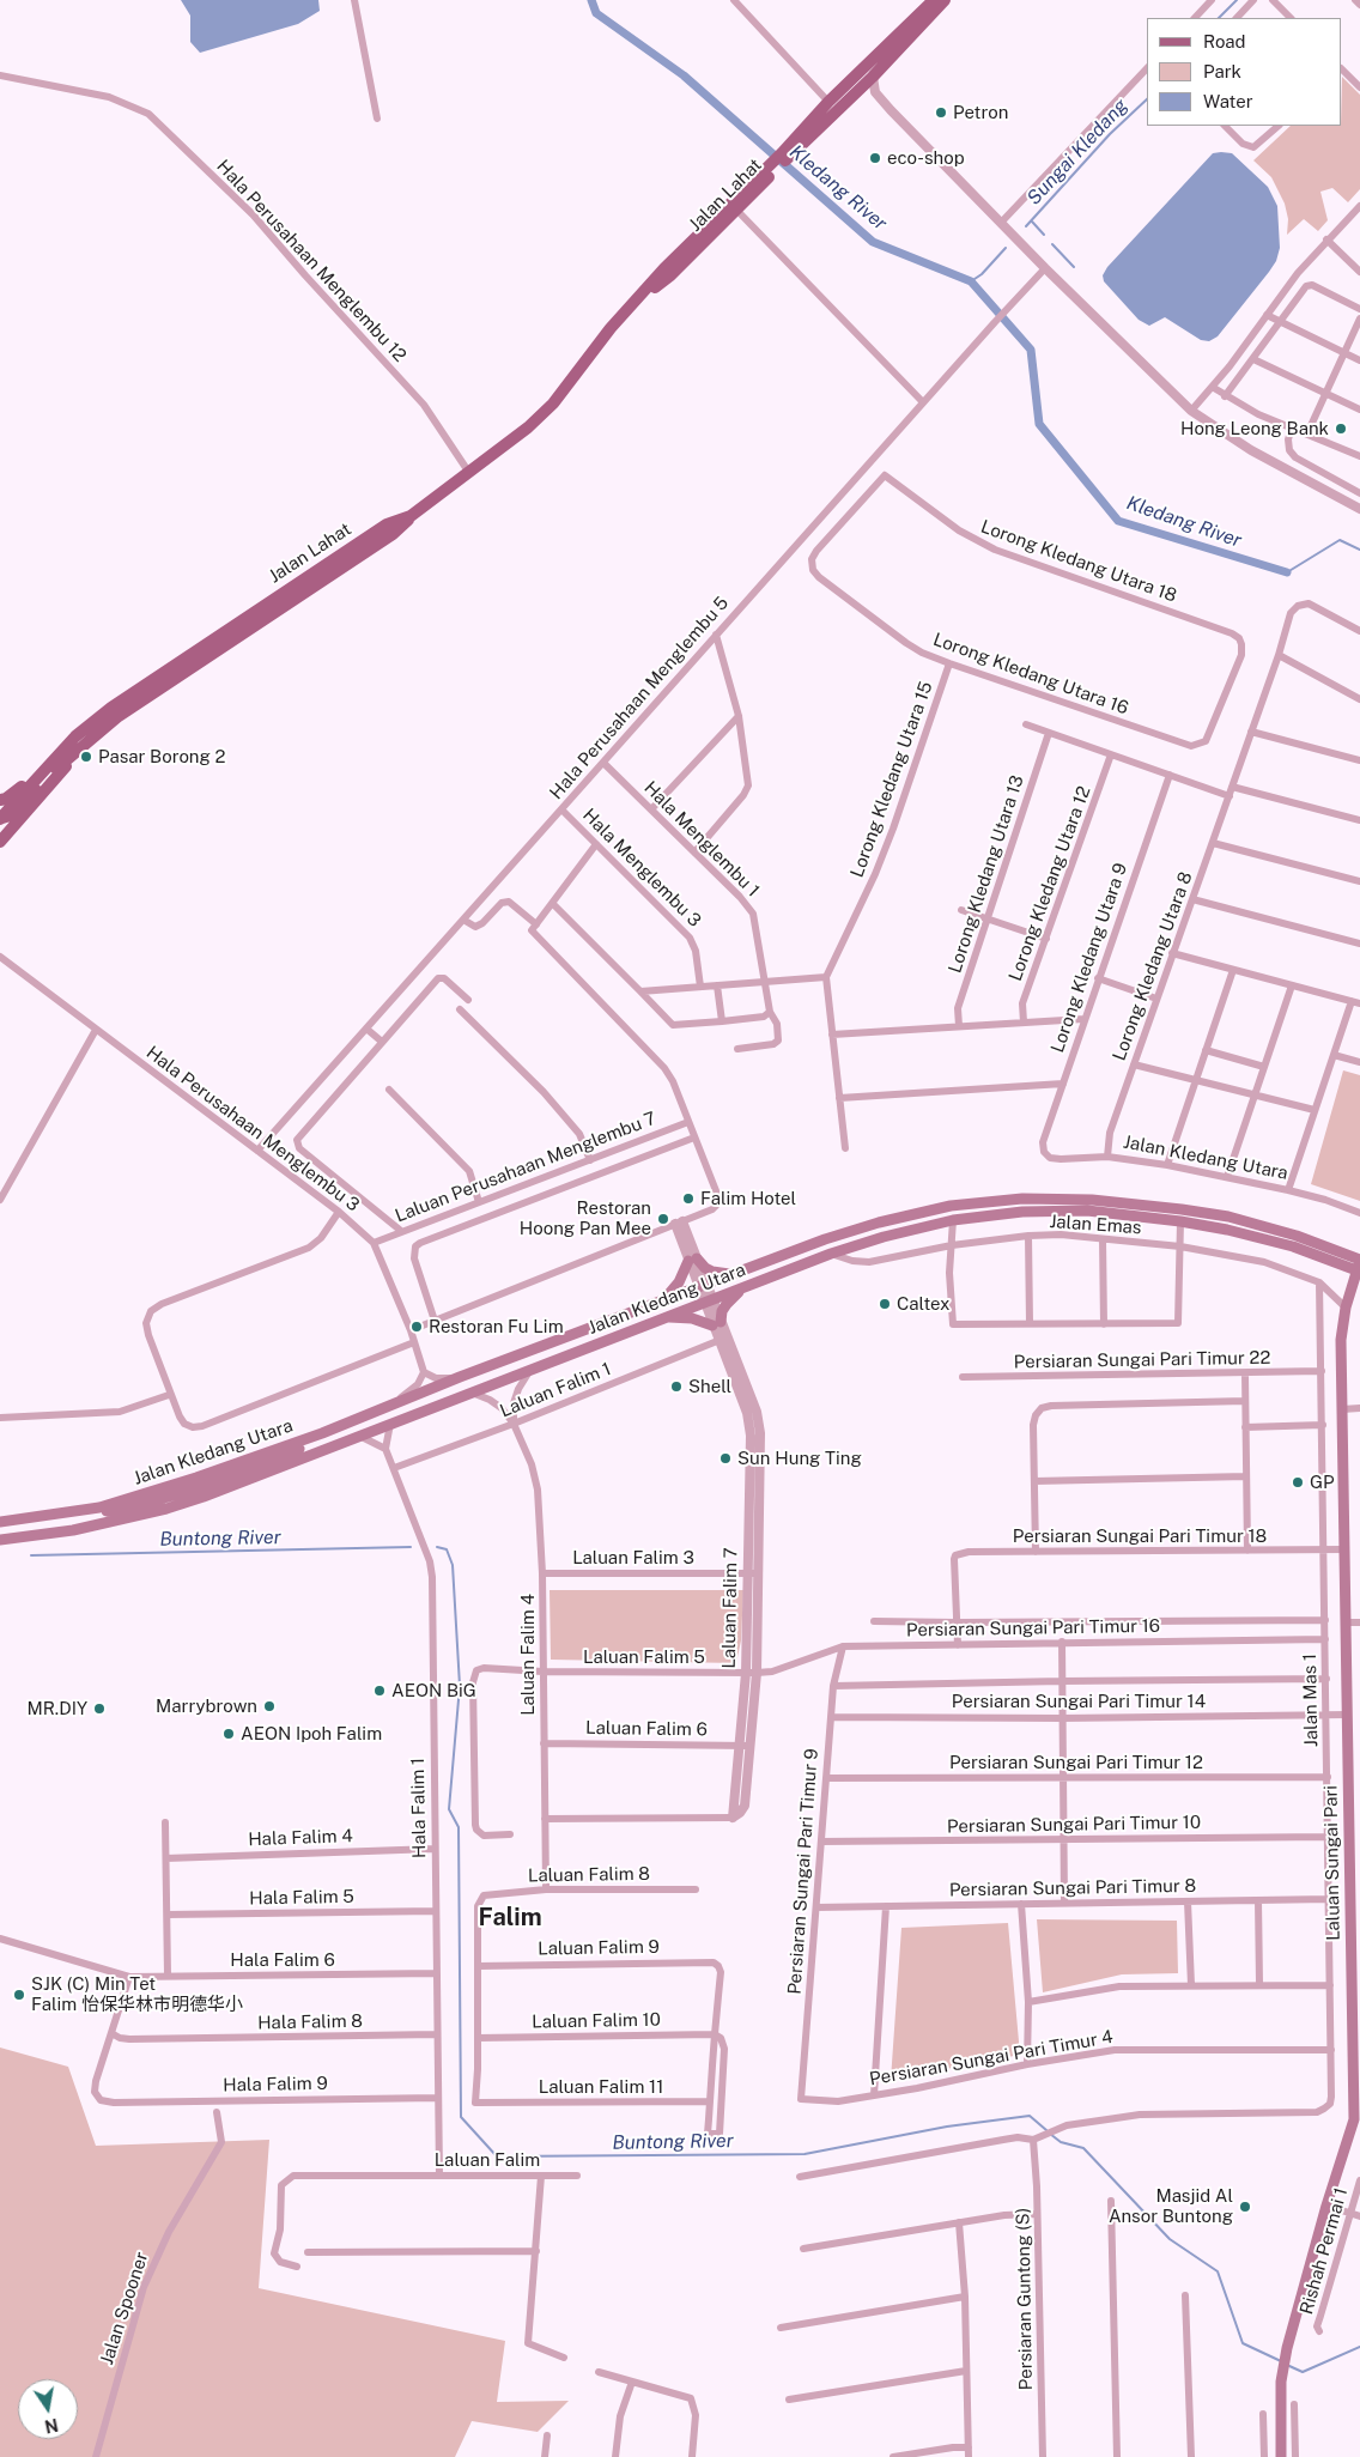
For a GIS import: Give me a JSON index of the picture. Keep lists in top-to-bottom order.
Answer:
{
  "streets": {
    "main road": ["Jalan Lahat", "Jalan Kledang Utara", "Laluan Sungai Pari"],
    "street": [
      "Hala Perusahaan Menglembu 12",
      "Lorong Kledang Utara 18",
      "Lorong Kledang Utara 16",
      "Hala Perusahaan Menglembu 5",
      "Lorong Kledang Utara 15",
      "Hala Menglembu 1",
      "Hala Menglembu 3",
      "Lorong Kledang Utara 13",
      "Lorong Kledang Utara 12",
      "Lorong Kledang Utara 9",
      "Lorong Kledang Utara 8",
      "Hala Perusahaan Menglembu 3",
      "Laluan Perusahaan Menglembu 7",
      "Jalan Emas",
      "Persiaran Sungai Pari Timur 22",
      "Laluan Falim 1",
      "Persiaran Sungai Pari Timur 18",
      "Laluan Falim 3",
      "Laluan Falim 7",
      "Persiaran Sungai Pari Timur 16",
      "Laluan Falim 4",
      "Laluan Falim 5",
      "Jalan Mas 1",
      "Persiaran Sungai Pari Timur 14",
      "Laluan Falim 6",
      "Persiaran Sungai Pari Timur 12",
      "Hala Falim 1",
      "Persiaran Sungai Pari Timur 10",
      "Hala Falim 4",
      "Persiaran Sungai Pari Timur 9",
      "Laluan Falim 8",
      "Persiaran Sungai Pari Timur 8",
      "Hala Falim 5",
      "Laluan Falim 9",
      "Hala Falim 6",
      "Laluan Falim 10",
      "Hala Falim 8",
      "Persiaran Sungai Pari Timur 4",
      "Hala Falim 9",
      "Laluan Falim 11",
      "Laluan Falim",
      "Rishah Permai 1",
      "Persiaran Guntong (S)",
      "Jalan Spooner"
    ]
  },
  "crossings": [
    ["Jalan Lahat", "Hala Perusahaan Menglembu 12"],
    ["Lorong Kledang Utara 18", "Lorong Kledang Utara 16"],
    ["Lorong Kledang Utara 16", "Lorong Kledang Utara 15"],
    ["Hala Perusahaan Menglembu 5", "Hala Menglembu 1"],
    ["Hala Perusahaan Menglembu 5", "Hala Menglembu 3"],
    ["Hala Perusahaan Menglembu 5", "Hala Perusahaan Menglembu 3"],
    ["Lorong Kledang Utara 9", "Jalan Kledang Utara"],
    ["Lorong Kledang Utara 8", "Jalan Kledang Utara"],
    ["Hala Perusahaan Menglembu 3", "Laluan Perusahaan Menglembu 7"],
    ["Jalan Kledang Utara", "Jalan Emas"],
    ["Jalan Kledang Utara", "Laluan Falim 7"],
    ["Jalan Kledang Utara", "Laluan Falim 4"],
    ["Jalan Kledang Utara", "Laluan Sungai Pari"],
    ["Jalan Emas", "Jalan Mas 1"],
    ["Jalan Emas", "Laluan Sungai Pari"],
    ["Persiaran Sungai Pari Timur 22", "Jalan Mas 1"],
    ["Laluan Falim 1", "Laluan Falim 7"],
    ["Laluan Falim 1", "Laluan Falim 4"],
    ["Laluan Falim 1", "Hala Falim 1"],
    ["Persiaran Sungai Pari Timur 18", "Persiaran Sungai Pari Timur 16"],
    ["Persiaran Sungai Pari Timur 18", "Jalan Mas 1"],
    ["Persiaran Sungai Pari Timur 18", "Laluan Sungai Pari"],
    ["Laluan Falim 3", "Laluan Falim 7"],
    ["Laluan Falim 3", "Laluan Falim 4"],
    ["Laluan Falim 7", "Persiaran Sungai Pari Timur 16"],
    ["Laluan Falim 7", "Laluan Falim 5"],
    ["Laluan Falim 7", "Laluan Falim 6"],
    ["Persiaran Sungai Pari Timur 16", "Laluan Falim 5"],
    ["Persiaran Sungai Pari Timur 16", "Jalan Mas 1"],
    ["Persiaran Sungai Pari Timur 16", "Persiaran Sungai Pari Timur 9"],
    ["Laluan Falim 4", "Laluan Falim 5"],
    ["Laluan Falim 4", "Laluan Falim 6"],
    ["Laluan Falim 4", "Laluan Falim 8"],
    ["Jalan Mas 1", "Persiaran Sungai Pari Timur 14"],
    ["Jalan Mas 1", "Persiaran Sungai Pari Timur 12"],
    ["Jalan Mas 1", "Persiaran Sungai Pari Timur 10"],
    ["Jalan Mas 1", "Persiaran Sungai Pari Timur 8"],
    ["Jalan Mas 1", "Persiaran Sungai Pari Timur 4"],
    ["Jalan Mas 1", "Persiaran Guntong (S)"],
    ["Persiaran Sungai Pari Timur 14", "Laluan Sungai Pari"],
    ["Persiaran Sungai Pari Timur 14", "Persiaran Sungai Pari Timur 9"],
    ["Persiaran Sungai Pari Timur 12", "Persiaran Sungai Pari Timur 9"],
    ["Hala Falim 1", "Hala Falim 4"],
    ["Hala Falim 1", "Hala Falim 5"],
    ["Hala Falim 1", "Hala Falim 6"],
    ["Hala Falim 1", "Hala Falim 8"],
    ["Hala Falim 1", "Hala Falim 9"],
    ["Hala Falim 1", "Laluan Falim"],
    ["Persiaran Sungai Pari Timur 10", "Persiaran Sungai Pari Timur 9"],
    ["Persiaran Sungai Pari Timur 9", "Persiaran Sungai Pari Timur 8"],
    ["Persiaran Sungai Pari Timur 9", "Persiaran Sungai Pari Timur 4"],
    ["Laluan Falim 8", "Laluan Falim 9"],
    ["Laluan Falim 9", "Laluan Falim 10"],
    ["Laluan Falim 10", "Laluan Falim 11"],
    ["Hala Falim 8", "Hala Falim 9"]
  ],
  "districts": ["Falim"],
  "water": ["Sungai Kledang", "Kledang River", "Buntong River"],
  "places": [
    "Petron",
    "eco-shop",
    "Hong Leong Bank",
    "Pasar Borong 2",
    "Falim Hotel",
    "Restoran Hoong Pan Mee",
    "Caltex",
    "Restoran Fu Lim",
    "Shell",
    "Sun Hung Ting",
    "GP",
    "AEON BiG",
    "Marrybrown",
    "MR.DIY",
    "AEON Ipoh Falim",
    "SJK (C) Min Tet Falim 怡保华林市明德华小",
    "Masjid Al Ansor Buntong"
  ],
  "legend": ["Road", "Park", "Water"],
  "north": "bottom"
}
